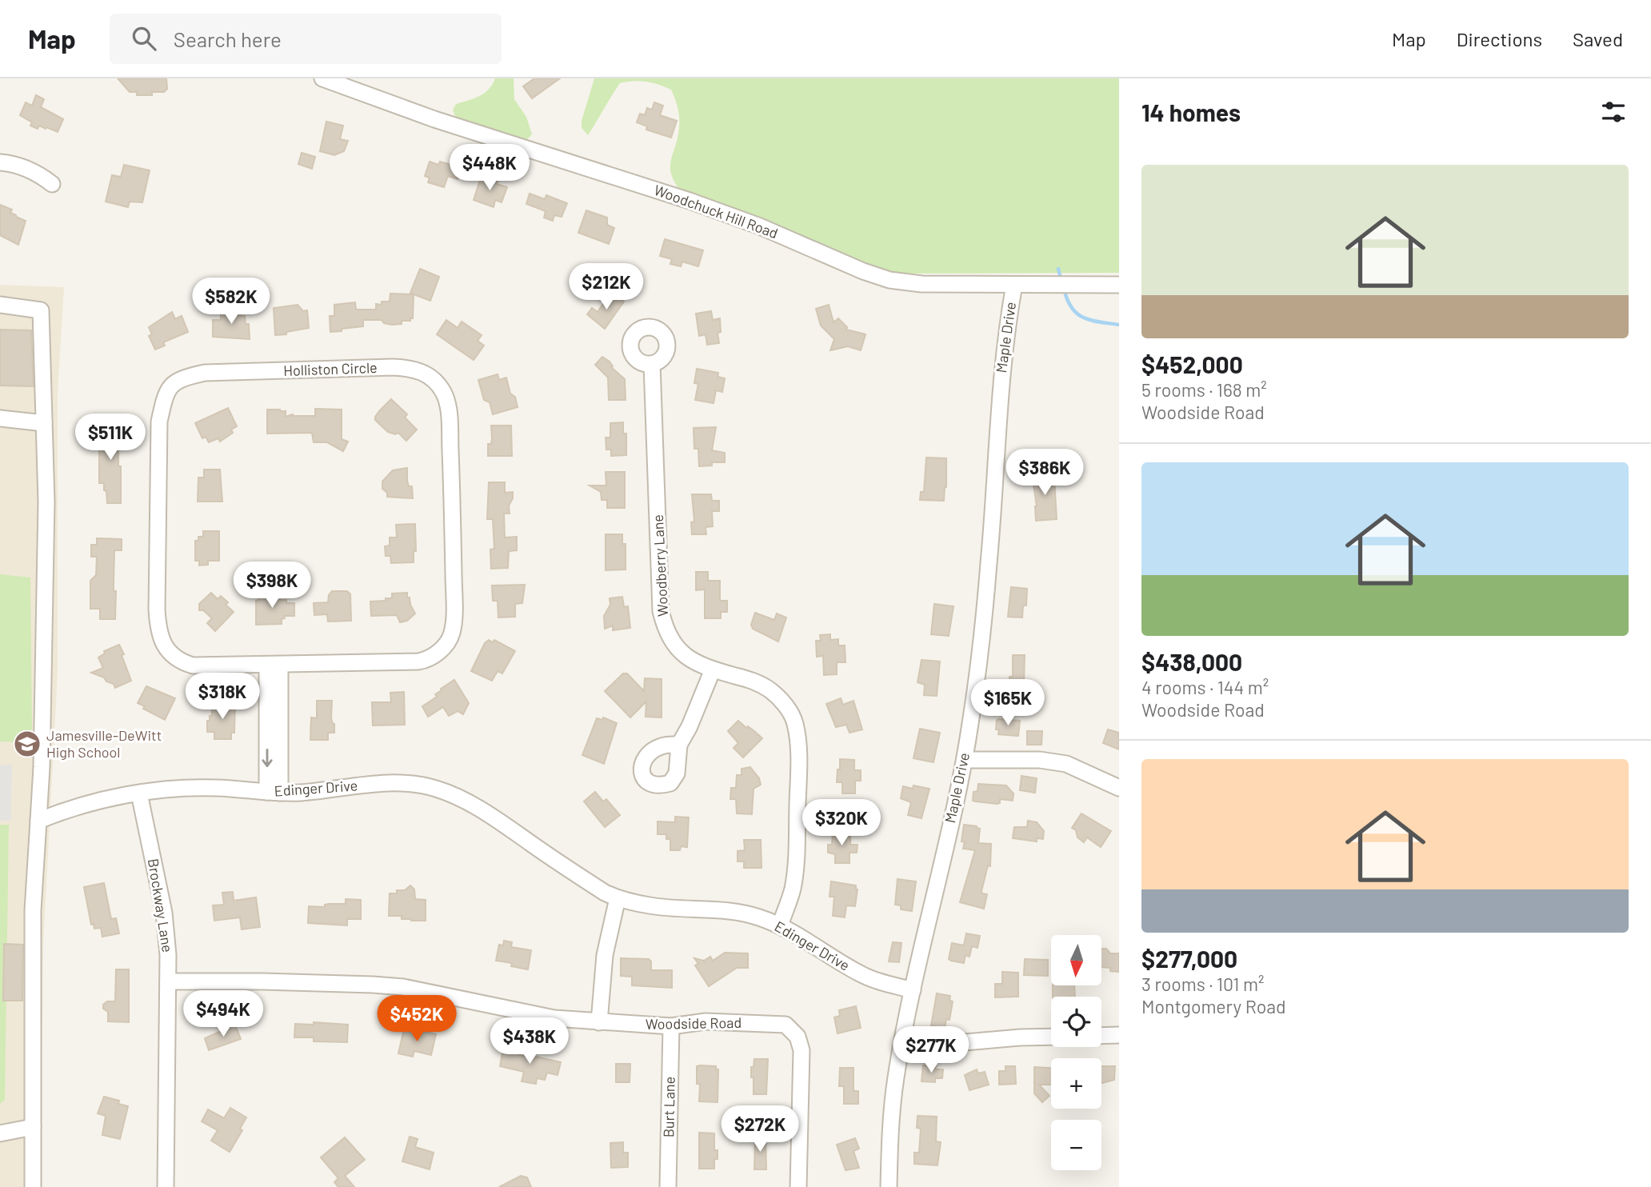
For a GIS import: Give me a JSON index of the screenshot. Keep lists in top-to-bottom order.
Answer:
{
  "streets": {
    "street": [
      "Woodchuck Hill Road",
      "Maple Drive",
      "Holliston Circle",
      "Woodberry Lane",
      "Edinger Drive",
      "Brockway Lane",
      "Woodside Road",
      "Burt Lane"
    ]
  },
  "crossings": [
    ["Woodchuck Hill Road", "Maple Drive"],
    ["Maple Drive", "Edinger Drive"],
    ["Woodberry Lane", "Edinger Drive"],
    ["Edinger Drive", "Brockway Lane"],
    ["Brockway Lane", "Woodside Road"],
    ["Woodside Road", "Burt Lane"]
  ],
  "places": {
    "school or university": ["Jamesville-DeWitt High School"]
  },
  "north": "bottom",
  "page": {
    "header": "Map",
    "search": "Search here",
    "nav": ["Map", "Directions", "Saved"],
    "heading": "14 homes",
    "price": [
      "$448K",
      "$212K",
      "$582K",
      "$511K",
      "$386K",
      "$398K",
      "$318K",
      "$165K",
      "$320K",
      "$494K",
      "$452K",
      "$438K",
      "$277K",
      "$272K"
    ],
    "list": [
      {
        "name": "$452,000",
        "note": "5 rooms · 168 m² · Woodside Road"
      },
      {
        "name": "$438,000",
        "note": "4 rooms · 144 m² · Woodside Road"
      },
      {
        "name": "$277,000",
        "note": "3 rooms · 101 m² · Montgomery Road"
      }
    ],
    "map_buttons": ["+", "−"]
  }
}
